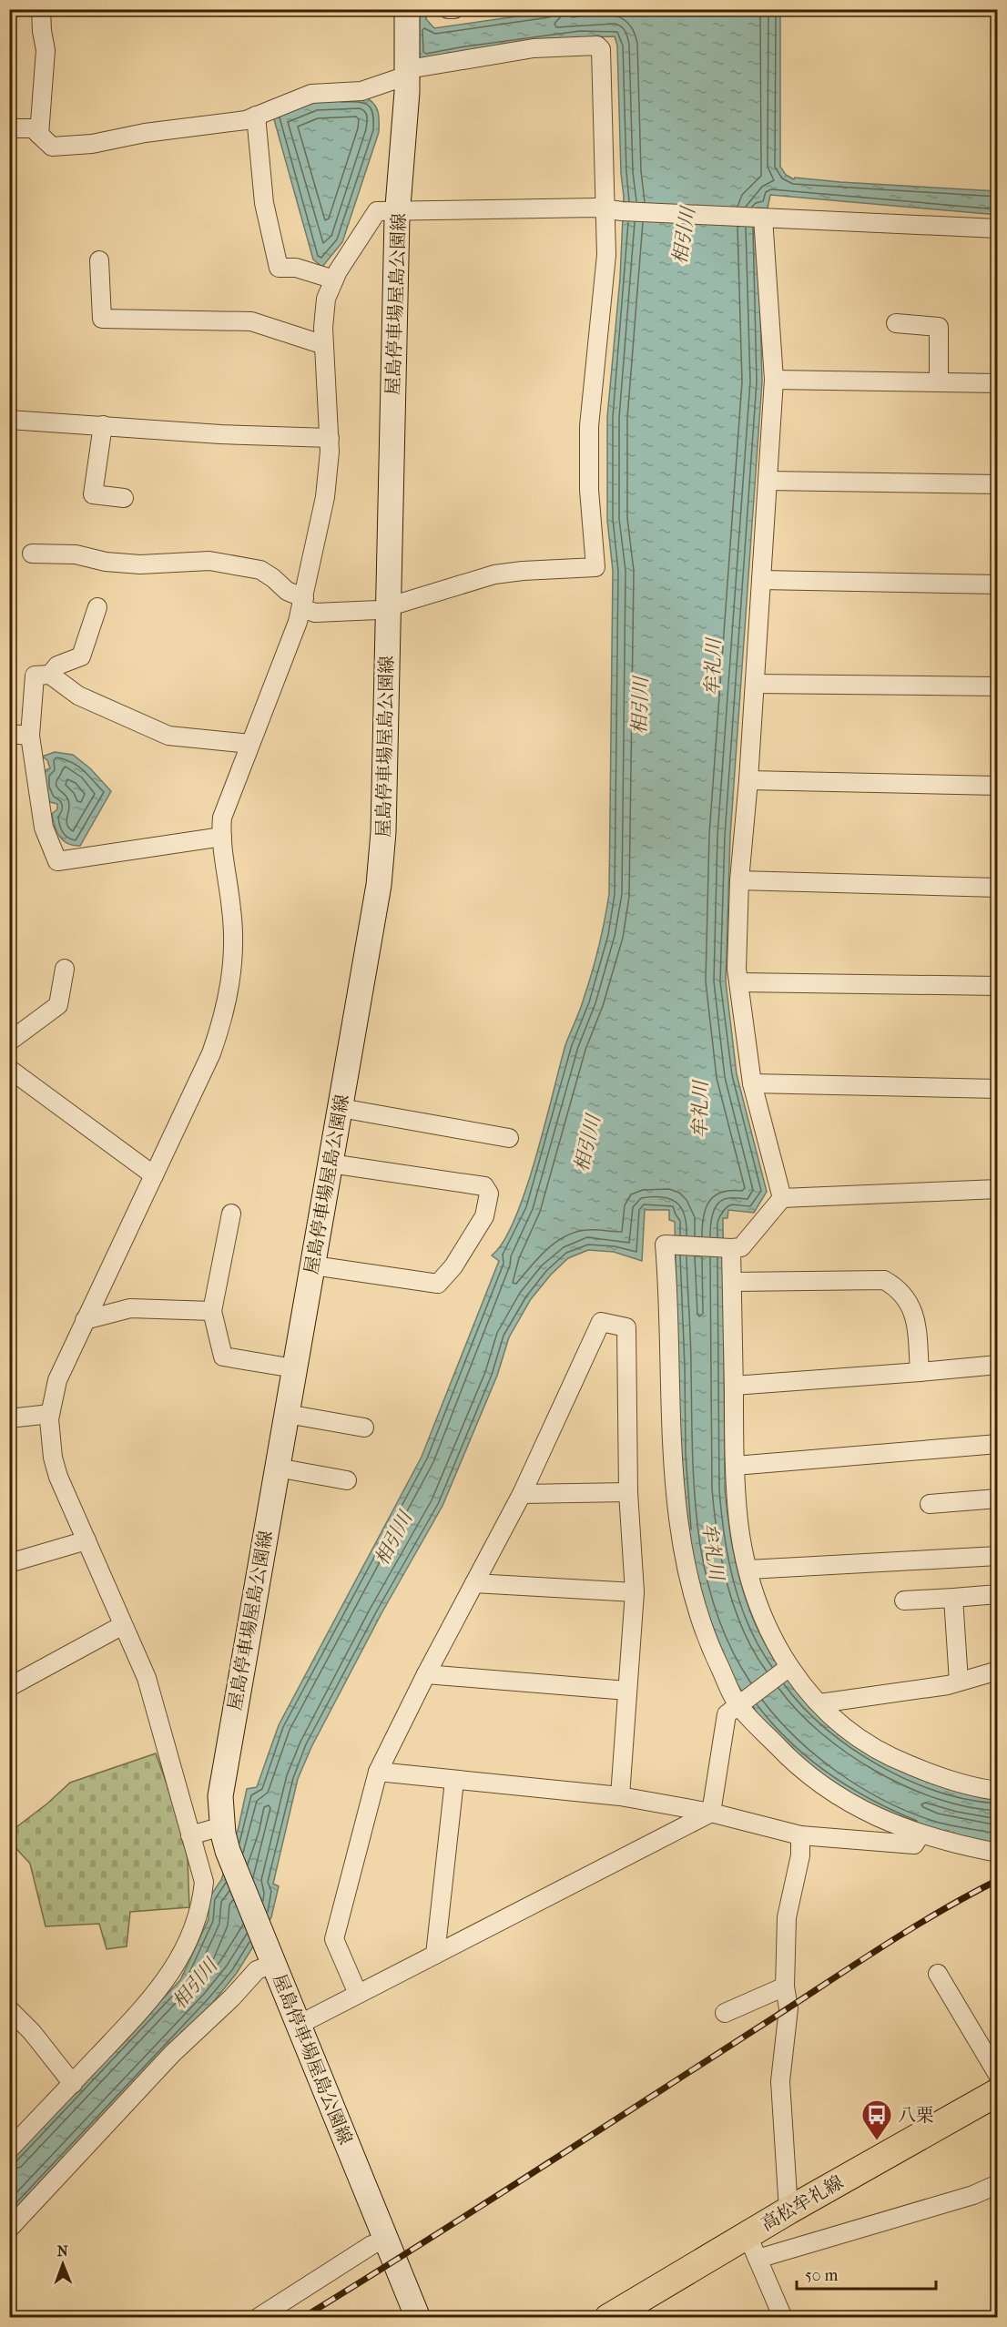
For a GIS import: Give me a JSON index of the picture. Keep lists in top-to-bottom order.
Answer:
{
  "streets": {
    "main road": ["屋島停車場屋島公園線", "高松牟礼線"]
  },
  "water": ["相引川", "牟礼川"],
  "places": {
    "bus stop": ["八栗"]
  },
  "scale_bar": "50 m",
  "north": "top"
}
